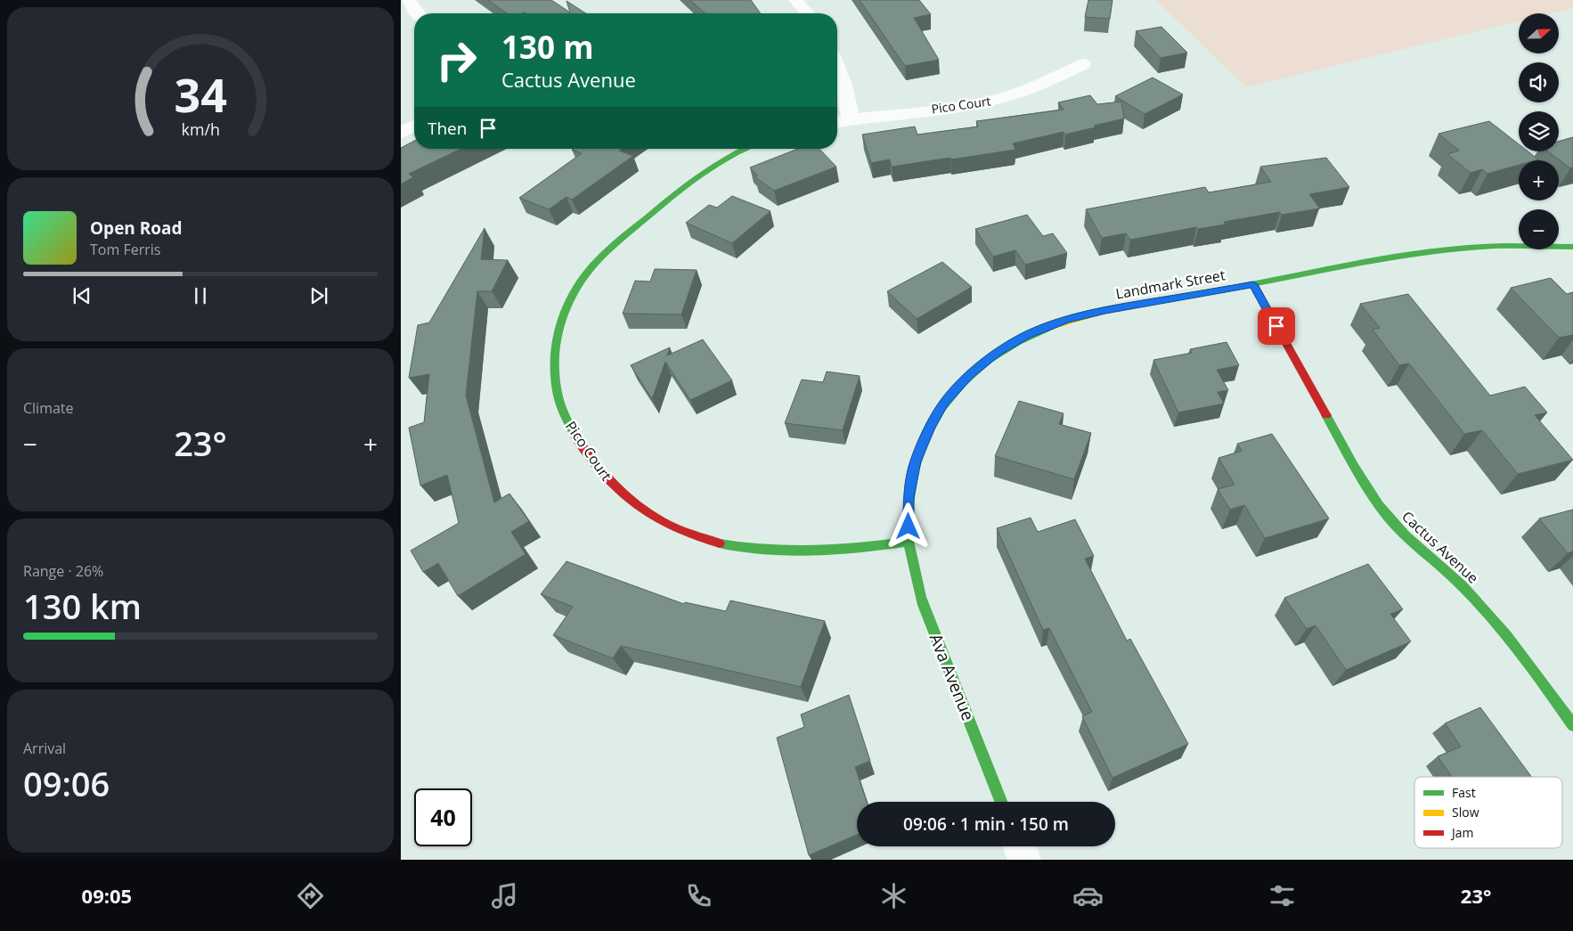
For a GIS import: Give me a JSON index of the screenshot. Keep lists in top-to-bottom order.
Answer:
{
  "streets": {
    "street": [
      "Pico Court",
      "Landmark Street",
      "Cactus Avenue",
      "Ava Avenue"
    ]
  },
  "crossings": [
    ["Pico Court", "Landmark Street"],
    ["Pico Court", "Ava Avenue"],
    ["Landmark Street", "Cactus Avenue"],
    ["Landmark Street", "Ava Avenue"]
  ],
  "legend": ["Fast", "Slow", "Jam"],
  "north": "right",
  "page": {
    "map_buttons": ["+", "−"],
    "turn": ["130 m", "Cactus Avenue"],
    "then": "Then",
    "song": ["Open Road", "Tom Ferris"],
    "tile": [
      "Climate",
      ["Range · 26%", "130 km"],
      ["Arrival", "09:06"]
    ],
    "heat": ["−", "23°", "+"],
    "limit": "40",
    "trip": "09:06 · 1 min · 150 m",
    "tabs": ["09:05", "23°"],
    "gauge": ["34", "km/h"]
  }
}
